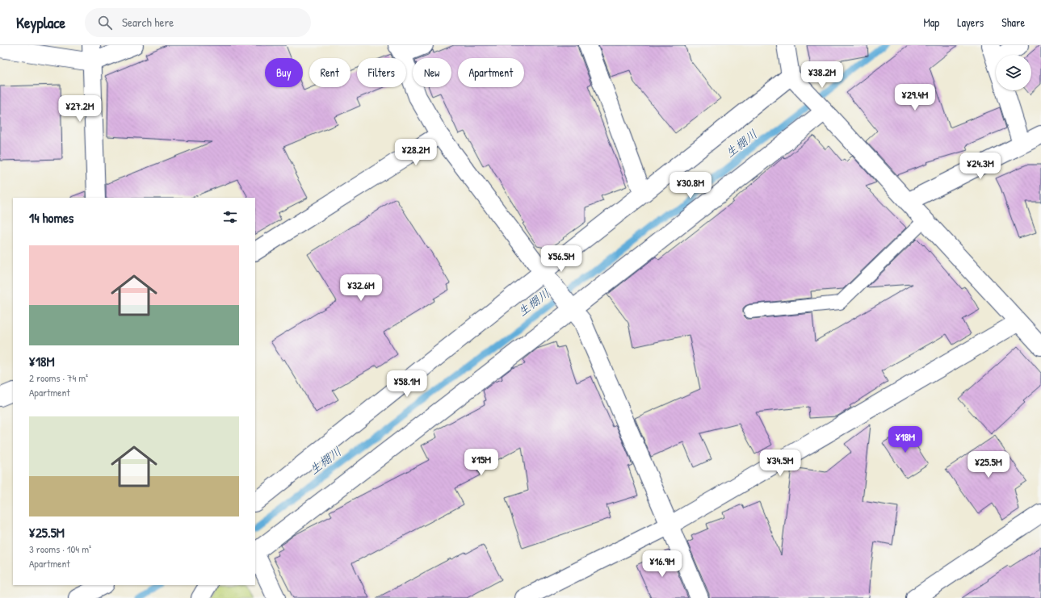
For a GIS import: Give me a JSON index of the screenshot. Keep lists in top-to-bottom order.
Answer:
{
  "water": ["生棚川"],
  "page": {
    "header": "Keyplace",
    "search": "Search here",
    "nav": ["Map", "Layers", "Share"],
    "chip": [
      "Buy",
      "Rent",
      "Filters",
      "New",
      "Apartment"
    ],
    "price": [
      "¥38.2M",
      "¥29.4M",
      "¥27.2M",
      "¥28.2M",
      "¥24.3M",
      "¥30.8M",
      "¥56.5M",
      "¥32.6M",
      "¥58.1M",
      "¥18M",
      "¥15M",
      "¥34.5M",
      "¥25.5M",
      "¥16.9M"
    ],
    "heading": "14 homes",
    "list": [
      {
        "name": "¥18M",
        "note": "2 rooms · 74 m² · Apartment"
      },
      {
        "name": "¥25.5M",
        "note": "3 rooms · 104 m² · Apartment"
      }
    ]
  }
}
